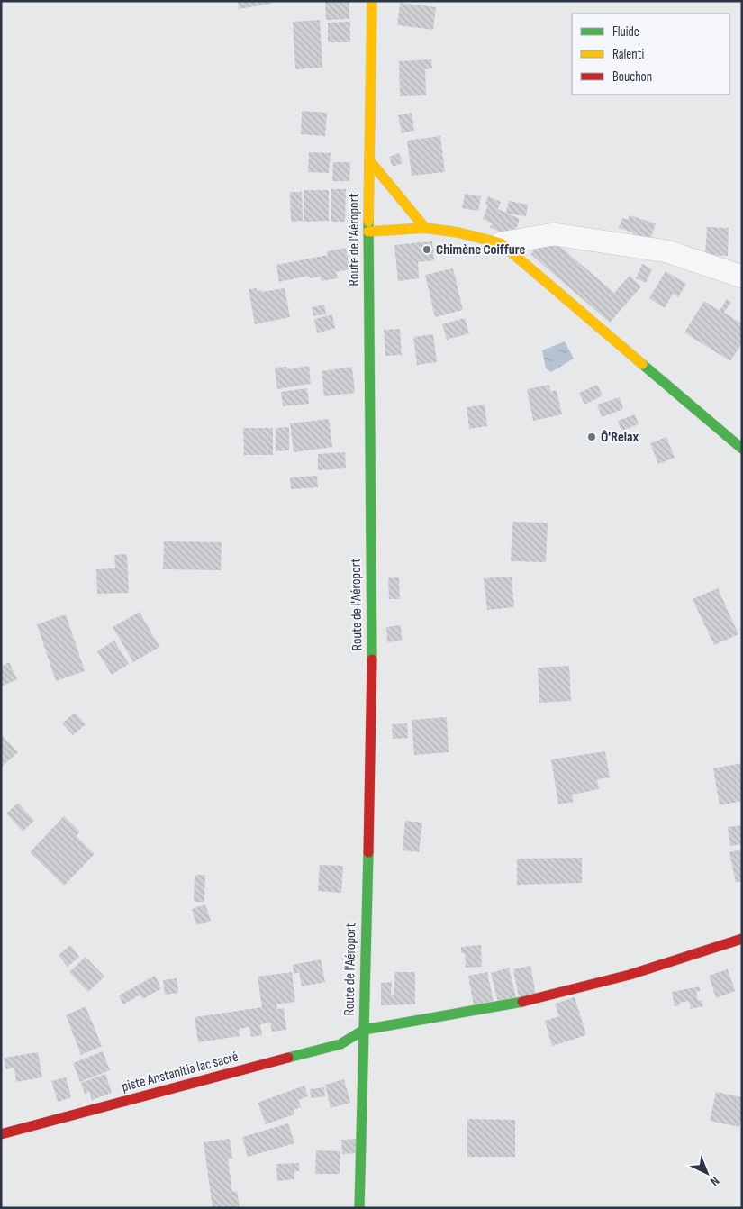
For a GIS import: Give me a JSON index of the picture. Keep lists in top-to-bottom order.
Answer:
{
  "streets": {
    "street": ["Route de l'Aéroport", "piste Anstanitia lac sacré"]
  },
  "crossings": [
    ["Route de l'Aéroport", "piste Anstanitia lac sacré"]
  ],
  "places": ["Chimène Coiffure", "Ô'Relax"],
  "legend": ["Fluide", "Ralenti", "Bouchon"],
  "north": "bottom right"
}
